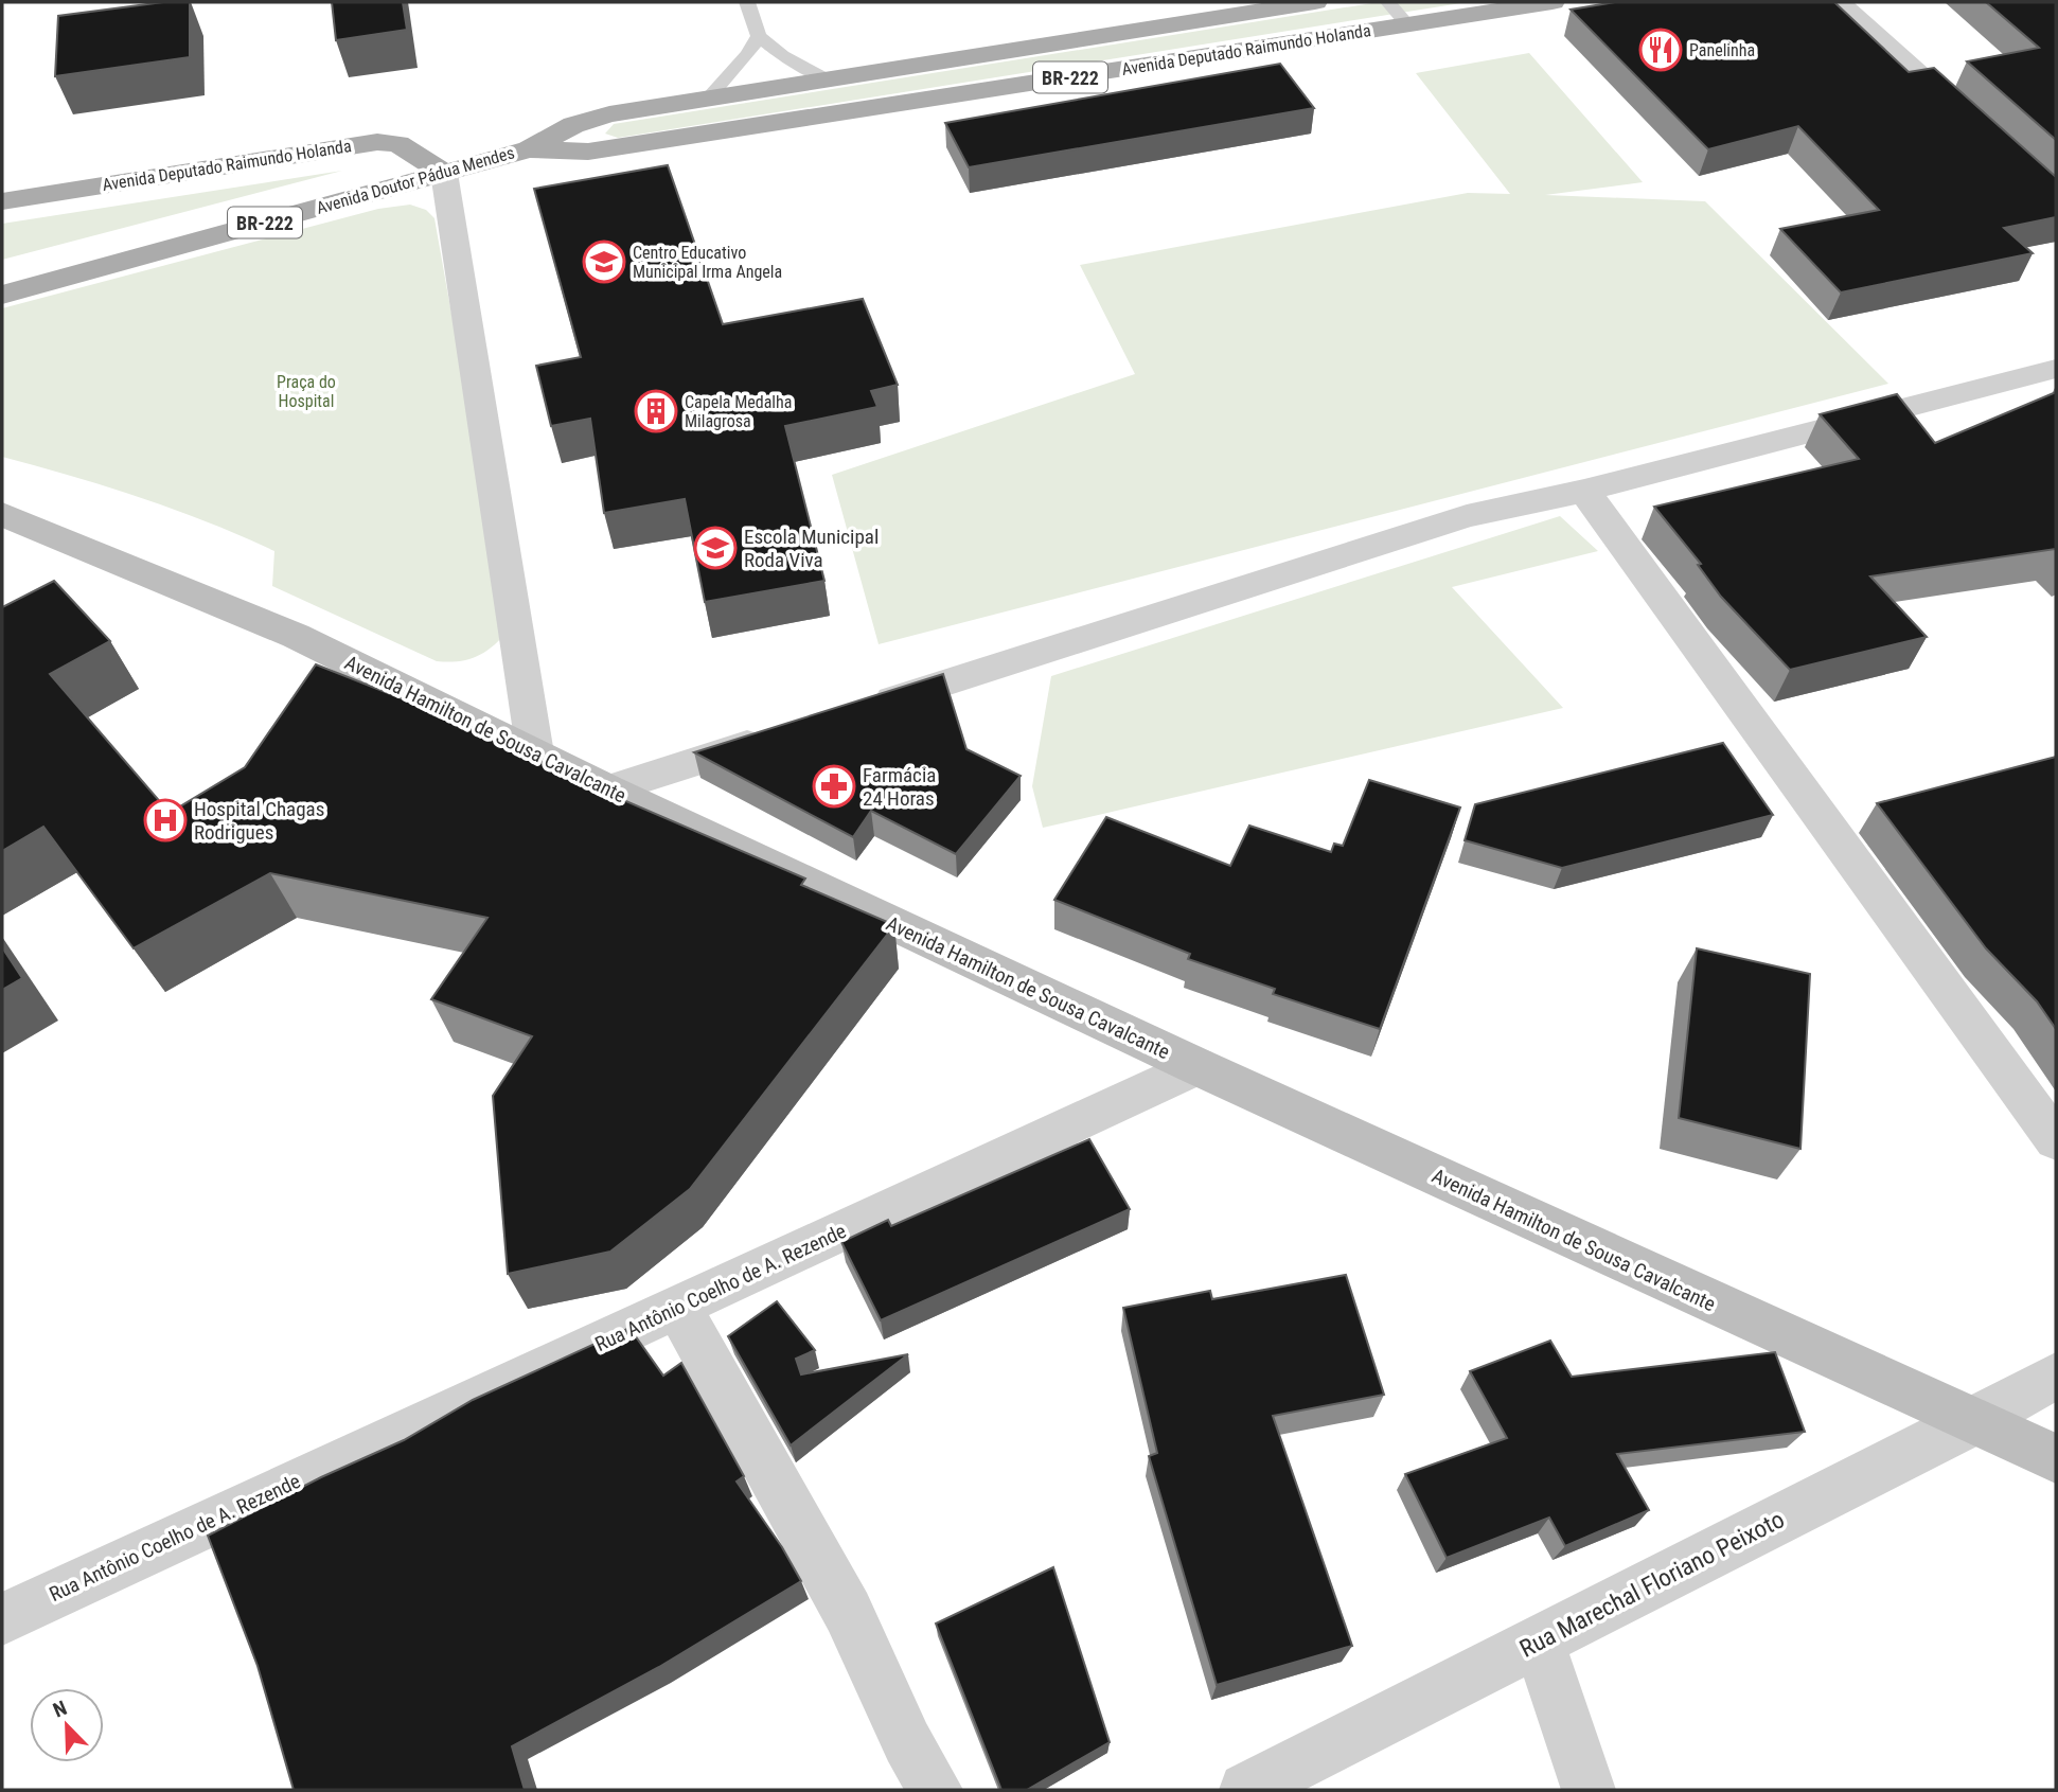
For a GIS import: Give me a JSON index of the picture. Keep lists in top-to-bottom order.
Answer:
{
  "streets": {
    "main road": [
      "Avenida Deputado Raimundo Holanda",
      "BR-222",
      "Avenida Doutor Pádua Mendes",
      "Avenida Hamilton de Sousa Cavalcante"
    ],
    "street": ["Rua Antônio Coelho de A. Rezende", "Rua Marechal Floriano Peixoto"]
  },
  "crossings": [
    ["Avenida Deputado Raimundo Holanda", "Avenida Doutor Pádua Mendes"],
    ["Avenida Hamilton de Sousa Cavalcante", "Rua Antônio Coelho de A. Rezende"],
    ["Avenida Hamilton de Sousa Cavalcante", "Rua Marechal Floriano Peixoto"]
  ],
  "parks": ["Praça do Hospital"],
  "places": {
    "restaurant": ["Panelinha"],
    "school or university": ["Centro Educativo Municipal Irma Angela", "Escola Municipal Roda Viva"],
    "building": ["Capela Medalha Milagrosa"],
    "pharmacy": ["Farmácia 24 Horas"],
    "hospital": ["Hospital Chagas Rodrigues"]
  },
  "north": "top left"
}
